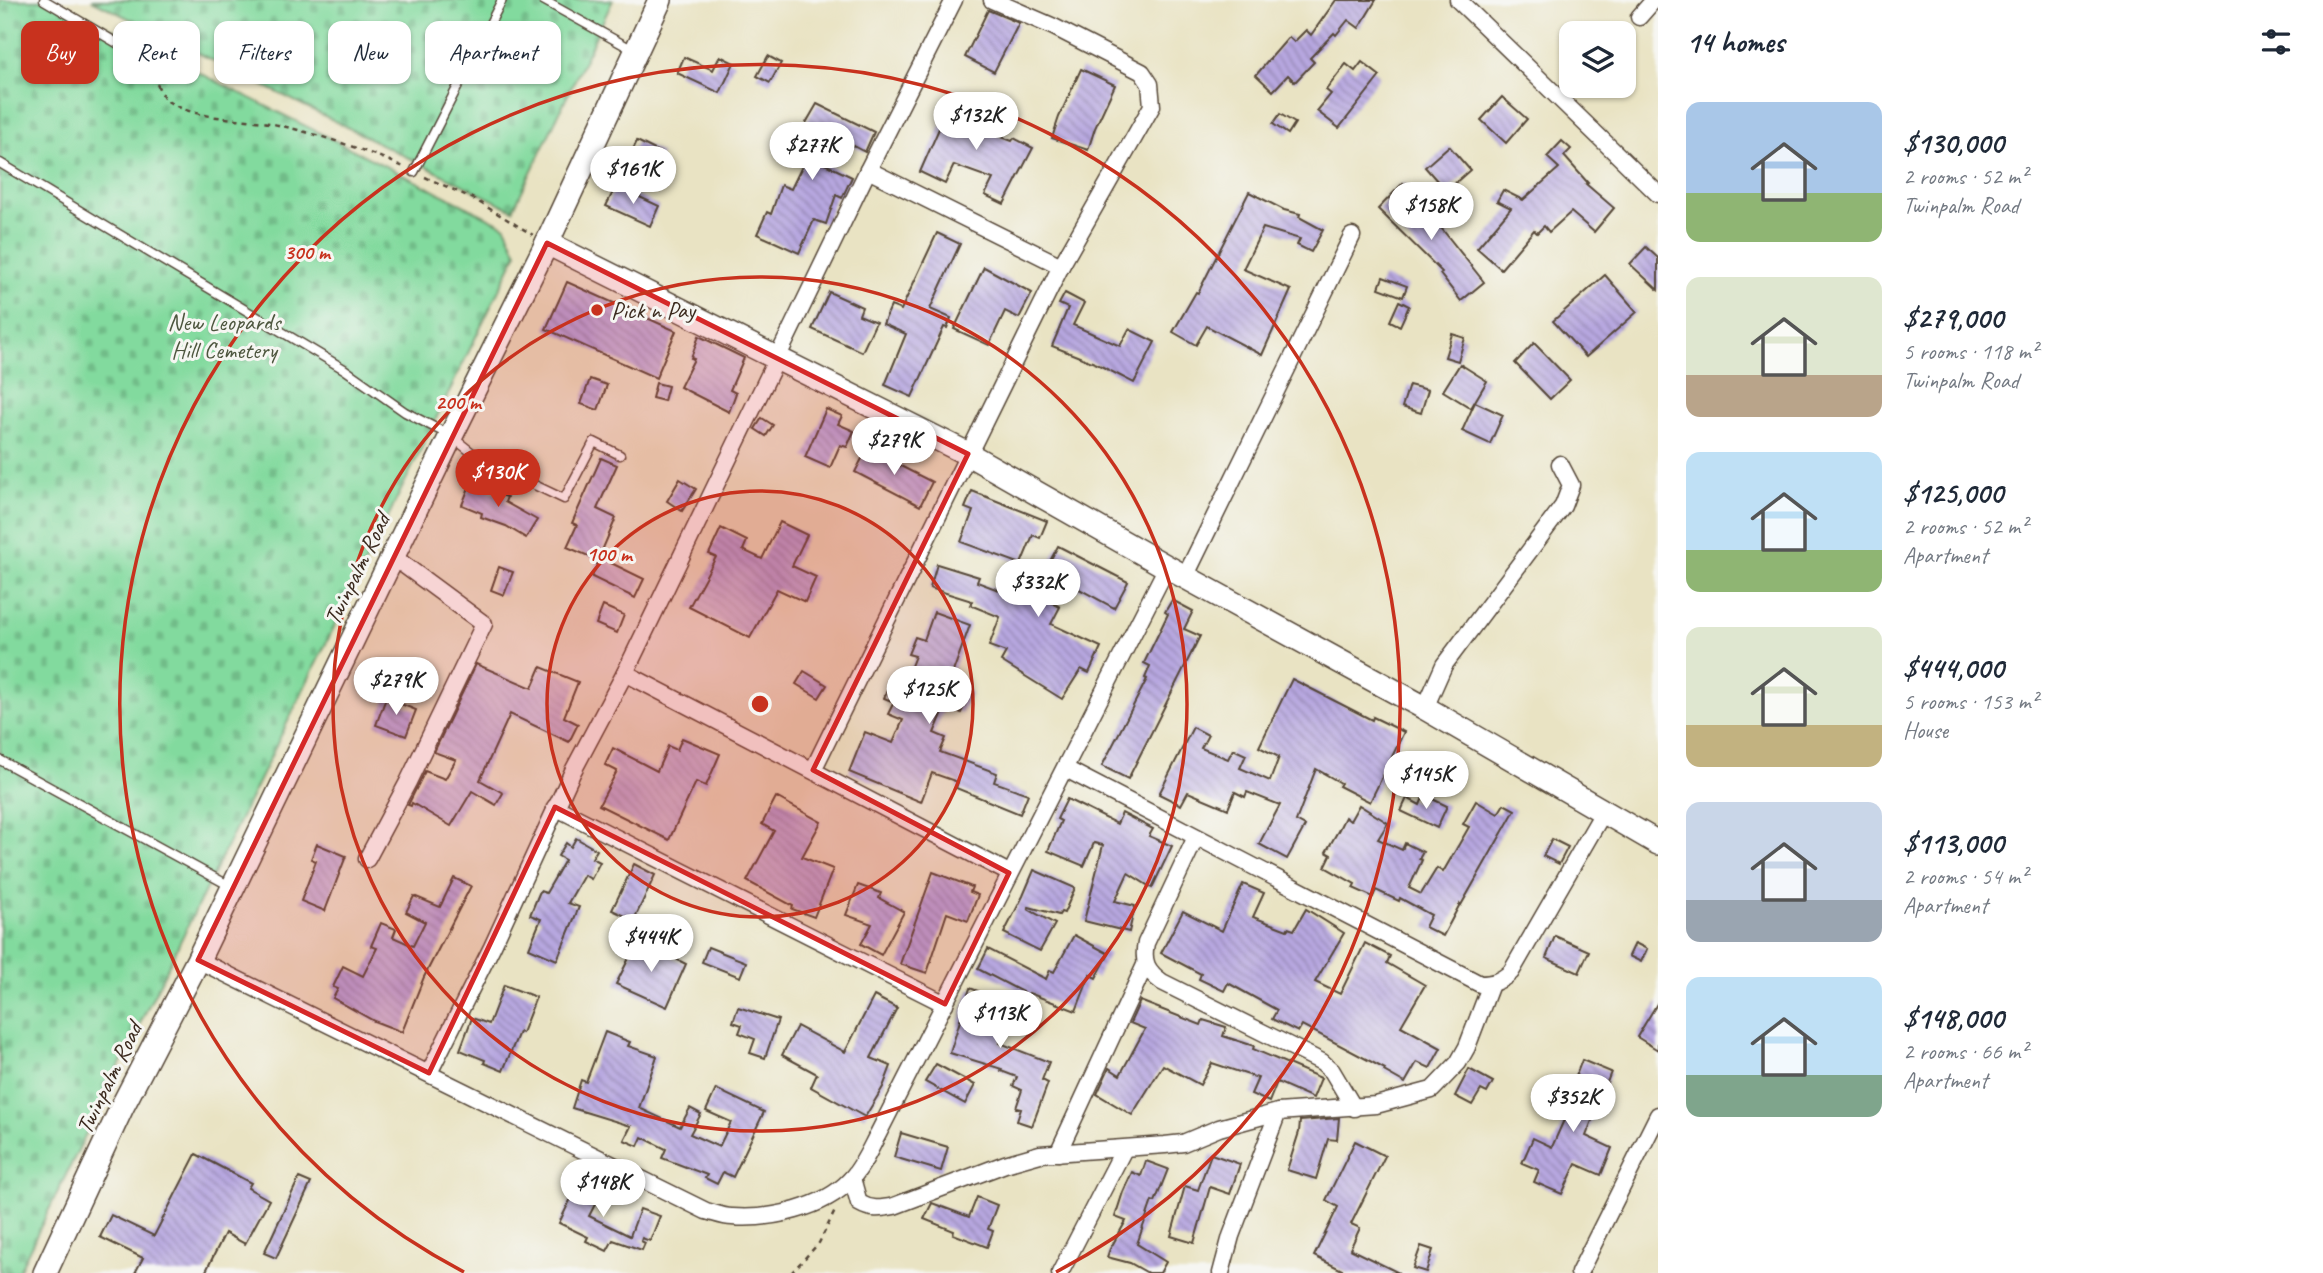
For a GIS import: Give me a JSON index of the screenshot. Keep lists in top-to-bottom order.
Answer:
{
  "streets": {
    "main road": ["Twinpalm Road"]
  },
  "parks": ["New Leopards Hill Cemetery"],
  "places": ["Pick n Pay"],
  "page": {
    "heading": "14 homes",
    "chip": [
      "Buy",
      "Rent",
      "Filters",
      "New",
      "Apartment"
    ],
    "list": [
      {
        "name": "$130,000",
        "note": "2 rooms · 52 m² · Twinpalm Road"
      },
      {
        "name": "$279,000",
        "note": "5 rooms · 118 m² · Twinpalm Road"
      },
      {
        "name": "$125,000",
        "note": "2 rooms · 52 m² · Apartment"
      },
      {
        "name": "$444,000",
        "note": "5 rooms · 153 m² · House"
      },
      {
        "name": "$113,000",
        "note": "2 rooms · 54 m² · Apartment"
      },
      {
        "name": "$148,000",
        "note": "2 rooms · 66 m² · Apartment"
      }
    ],
    "price": [
      "$132K",
      "$277K",
      "$161K",
      "$158K",
      "$279K",
      "$130K",
      "$332K",
      "$279K",
      "$125K",
      "$145K",
      "$444K",
      "$113K",
      "$352K",
      "$148K"
    ]
  },
  "rings": ["300 m", "200 m", "100 m"]
}
